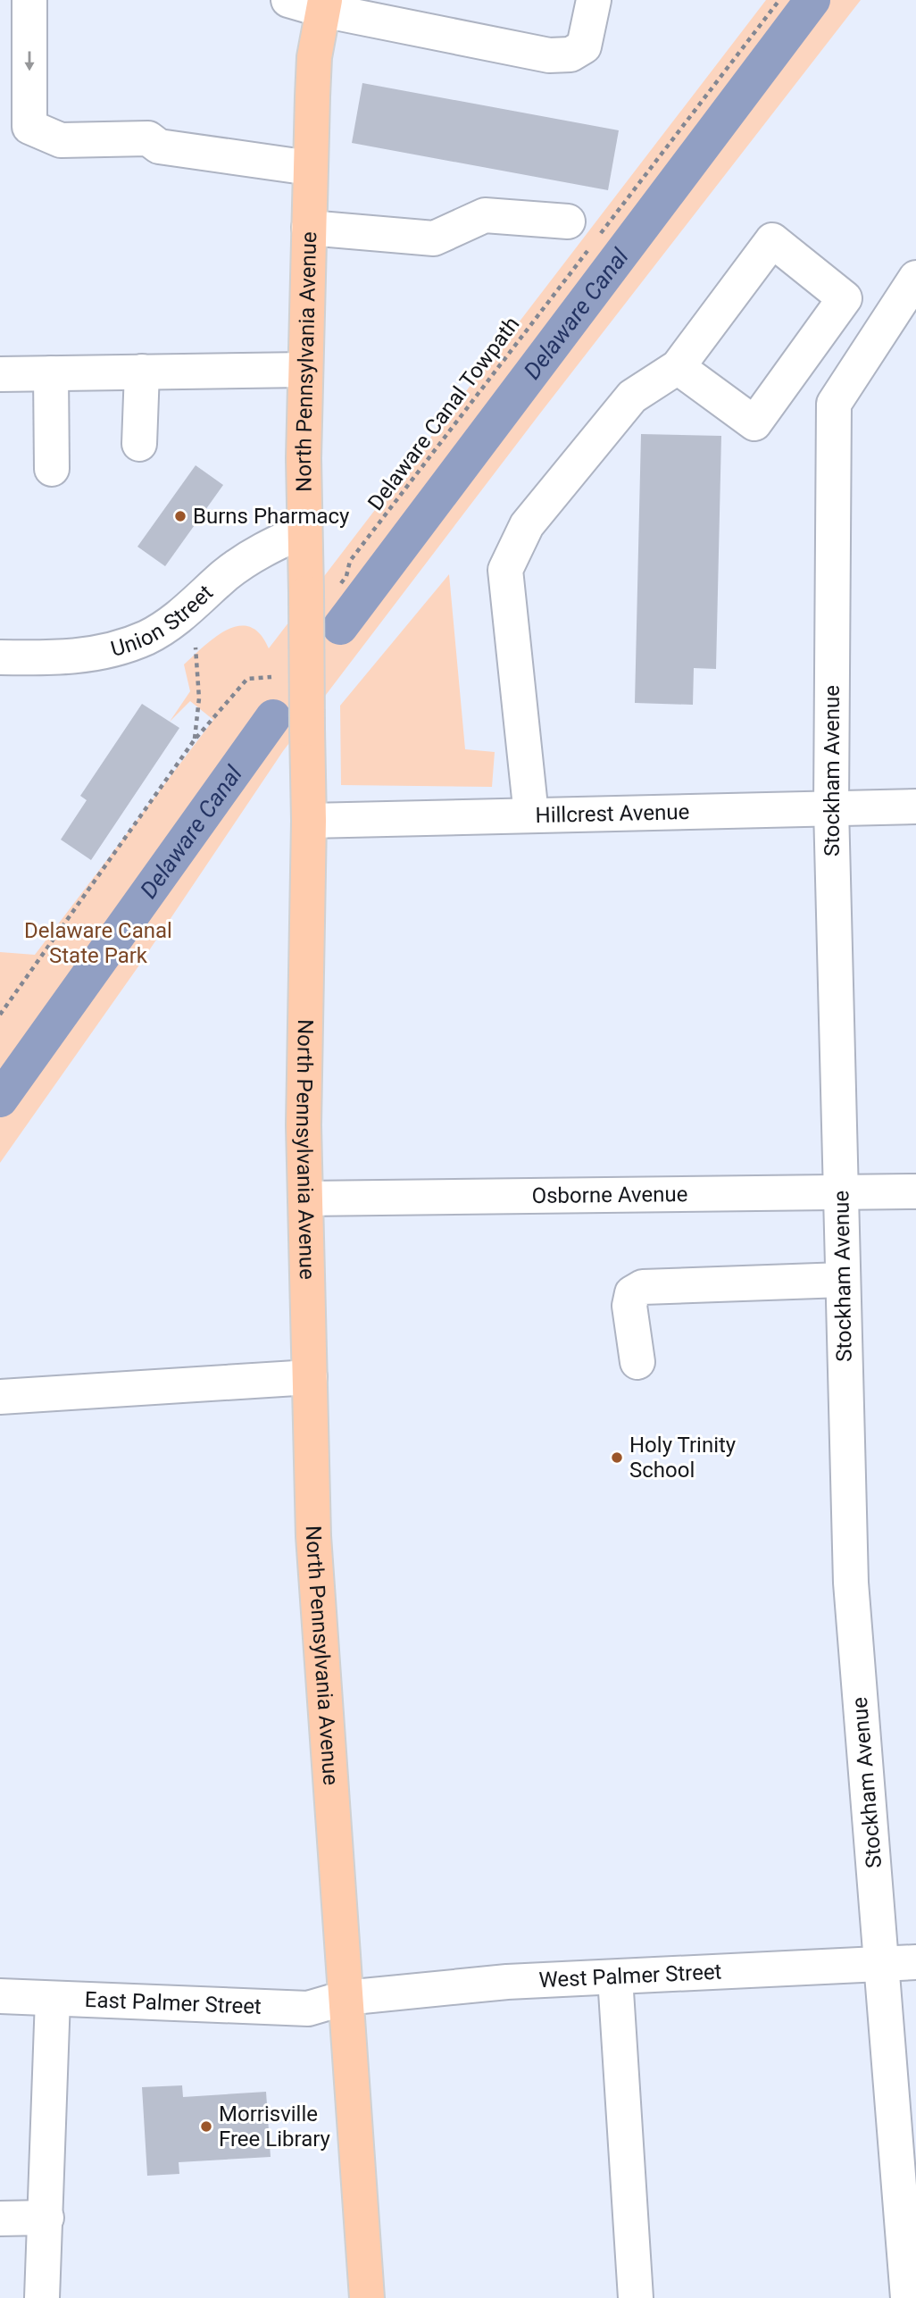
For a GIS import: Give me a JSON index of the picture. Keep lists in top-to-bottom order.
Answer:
{
  "streets": {
    "main road": ["North Pennsylvania Avenue"],
    "street": [
      "Union Street",
      "Stockham Avenue",
      "Hillcrest Avenue",
      "Osborne Avenue",
      "West Palmer Street",
      "East Palmer Street"
    ],
    "path": ["Delaware Canal Towpath"]
  },
  "crossings": [
    ["North Pennsylvania Avenue", "Union Street"],
    ["North Pennsylvania Avenue", "Hillcrest Avenue"],
    ["North Pennsylvania Avenue", "Osborne Avenue"],
    ["North Pennsylvania Avenue", "West Palmer Street"],
    ["North Pennsylvania Avenue", "East Palmer Street"],
    ["Stockham Avenue", "Hillcrest Avenue"],
    ["Stockham Avenue", "Osborne Avenue"],
    ["Stockham Avenue", "West Palmer Street"],
    ["West Palmer Street", "East Palmer Street"]
  ],
  "water": ["Delaware Canal"],
  "parks": ["Delaware Canal State Park"],
  "places": ["Burns Pharmacy", "Holy Trinity School", "Morrisville Free Library"]
}
